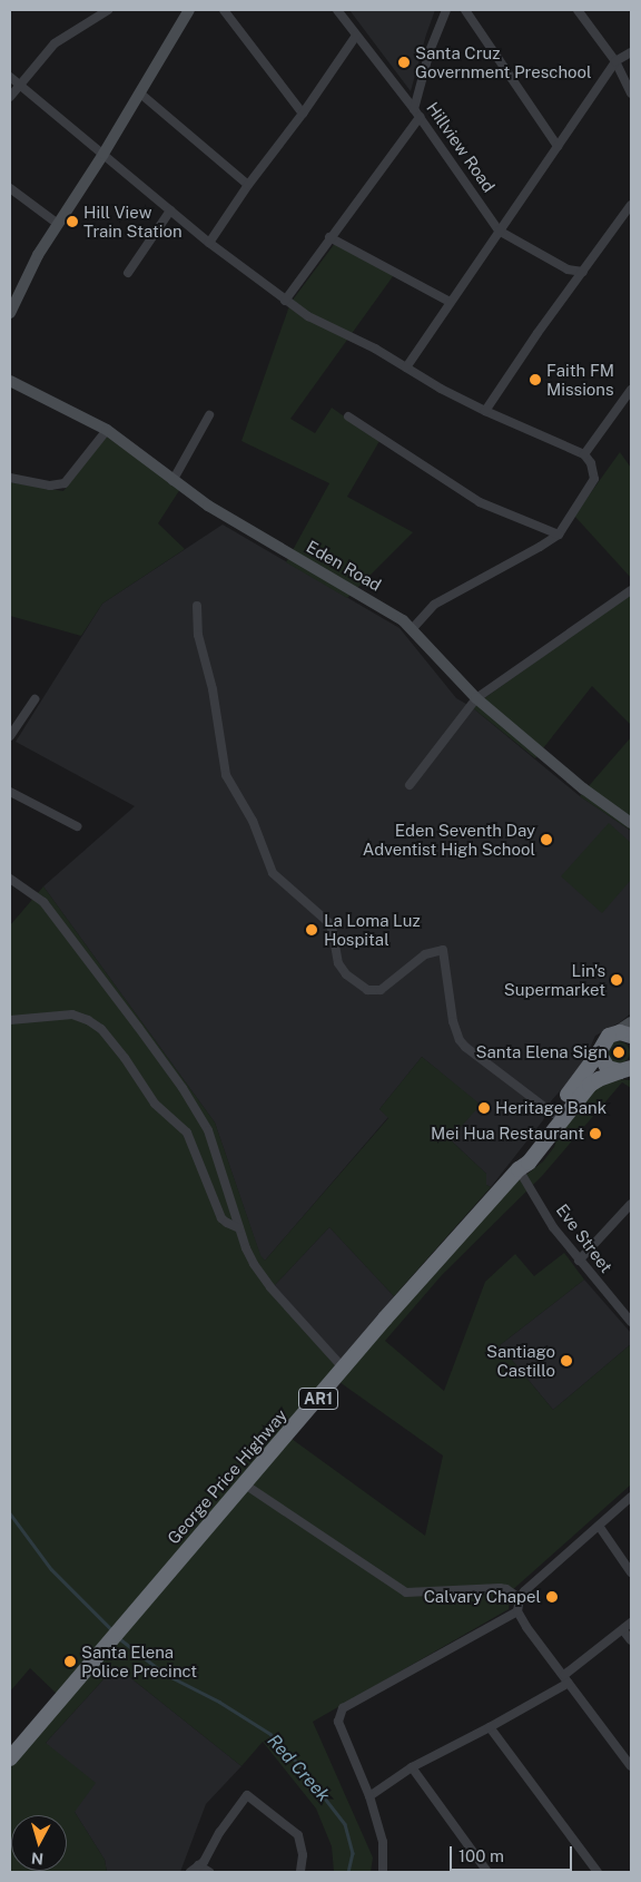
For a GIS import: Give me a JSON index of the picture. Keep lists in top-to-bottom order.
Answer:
{
  "streets": {
    "highway": ["AR1", "George Price Highway"],
    "street": ["Hillview Road", "Eden Road", "Eve Street"]
  },
  "crossings": [
    ["Eve Street", "George Price Highway"]
  ],
  "water": ["Red Creek"],
  "places": [
    "Santa Cruz Government Preschool",
    "Hill View Train Station",
    "Faith FM Missions",
    "Eden Seventh Day Adventist High School",
    "La Loma Luz Hospital",
    "Lin's Supermarket",
    "Santa Elena Sign",
    "Heritage Bank",
    "Mei Hua Restaurant",
    "Santiago Castillo",
    "Calvary Chapel",
    "Santa Elena Police Precinct"
  ],
  "scale_bar": "100 m",
  "north": "bottom"
}
